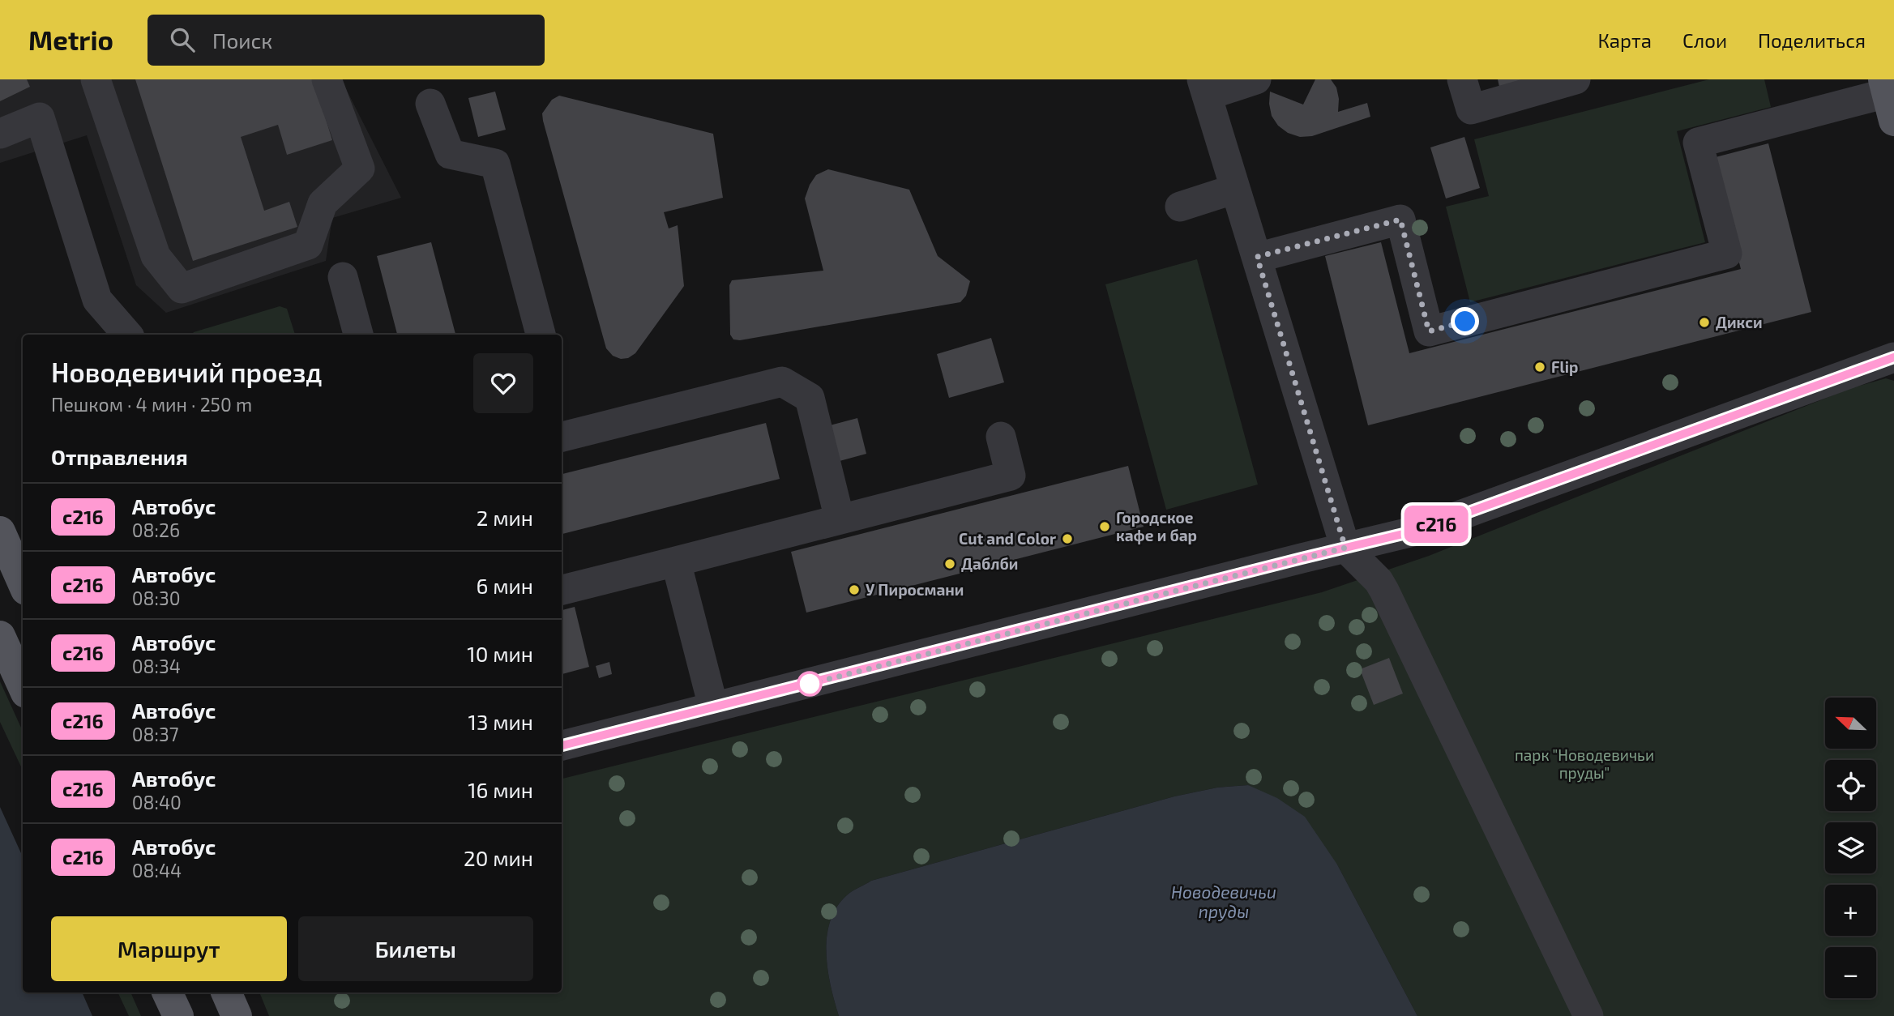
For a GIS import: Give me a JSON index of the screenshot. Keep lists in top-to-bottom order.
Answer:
{
  "water": ["Новодевичьи пруды"],
  "parks": ["парк \"Новодевичьи пруды\""],
  "places": [
    "Дикси",
    "Flip",
    "Городское кафе и бар",
    "Cut and Color",
    "Даблби",
    "У Пиросмани"
  ],
  "lines": ["bus line с216"],
  "north": "top left",
  "page": {
    "header": "Metrio",
    "search": "Поиск",
    "nav": ["Карта", "Слои", "Поделиться"],
    "on_map": "с216",
    "heading": [
      ["Новодевичий проезд", "Пешком · 4 мин · 250 m"],
      "Отправления"
    ],
    "list": [
      {
        "mark": "с216",
        "name": "Автобус",
        "note": "08:26",
        "value": "2 мин"
      },
      {
        "mark": "с216",
        "name": "Автобус",
        "note": "08:30",
        "value": "6 мин"
      },
      {
        "mark": "с216",
        "name": "Автобус",
        "note": "08:34",
        "value": "10 мин"
      },
      {
        "mark": "с216",
        "name": "Автобус",
        "note": "08:37",
        "value": "13 мин"
      },
      {
        "mark": "с216",
        "name": "Автобус",
        "note": "08:40",
        "value": "16 мин"
      },
      {
        "mark": "с216",
        "name": "Автобус",
        "note": "08:44",
        "value": "20 мин"
      }
    ],
    "map_buttons": ["+", "−"],
    "buttons": ["Маршрут", "Билеты"]
  }
}
